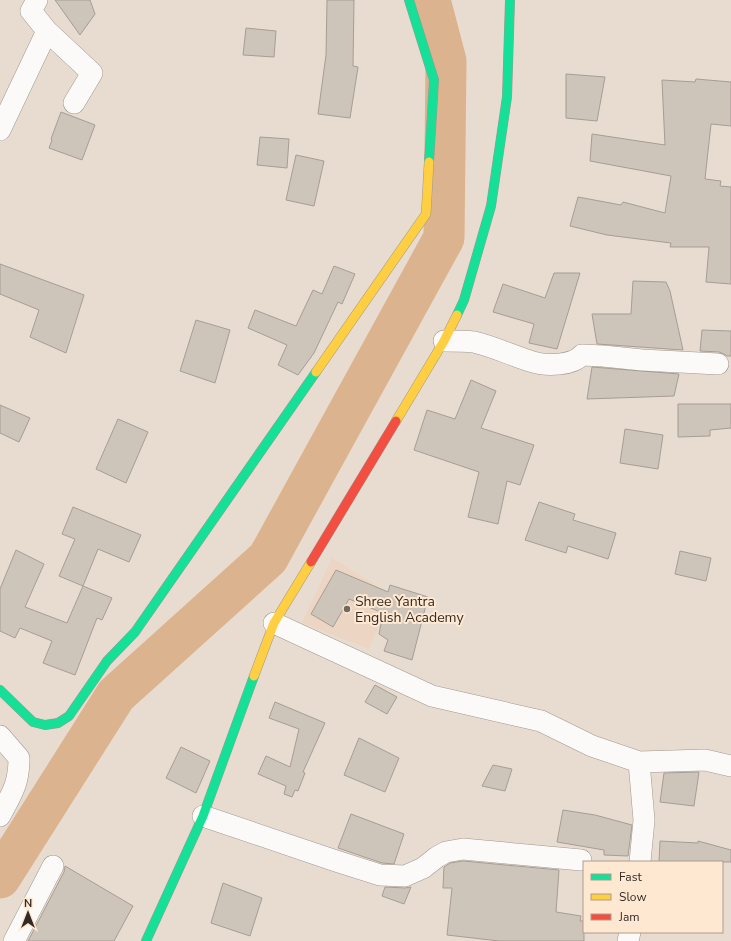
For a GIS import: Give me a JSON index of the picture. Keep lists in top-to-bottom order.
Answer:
{
  "places": ["Shree Yantra English Academy"],
  "legend": ["Fast", "Slow", "Jam"],
  "north": "top"
}
